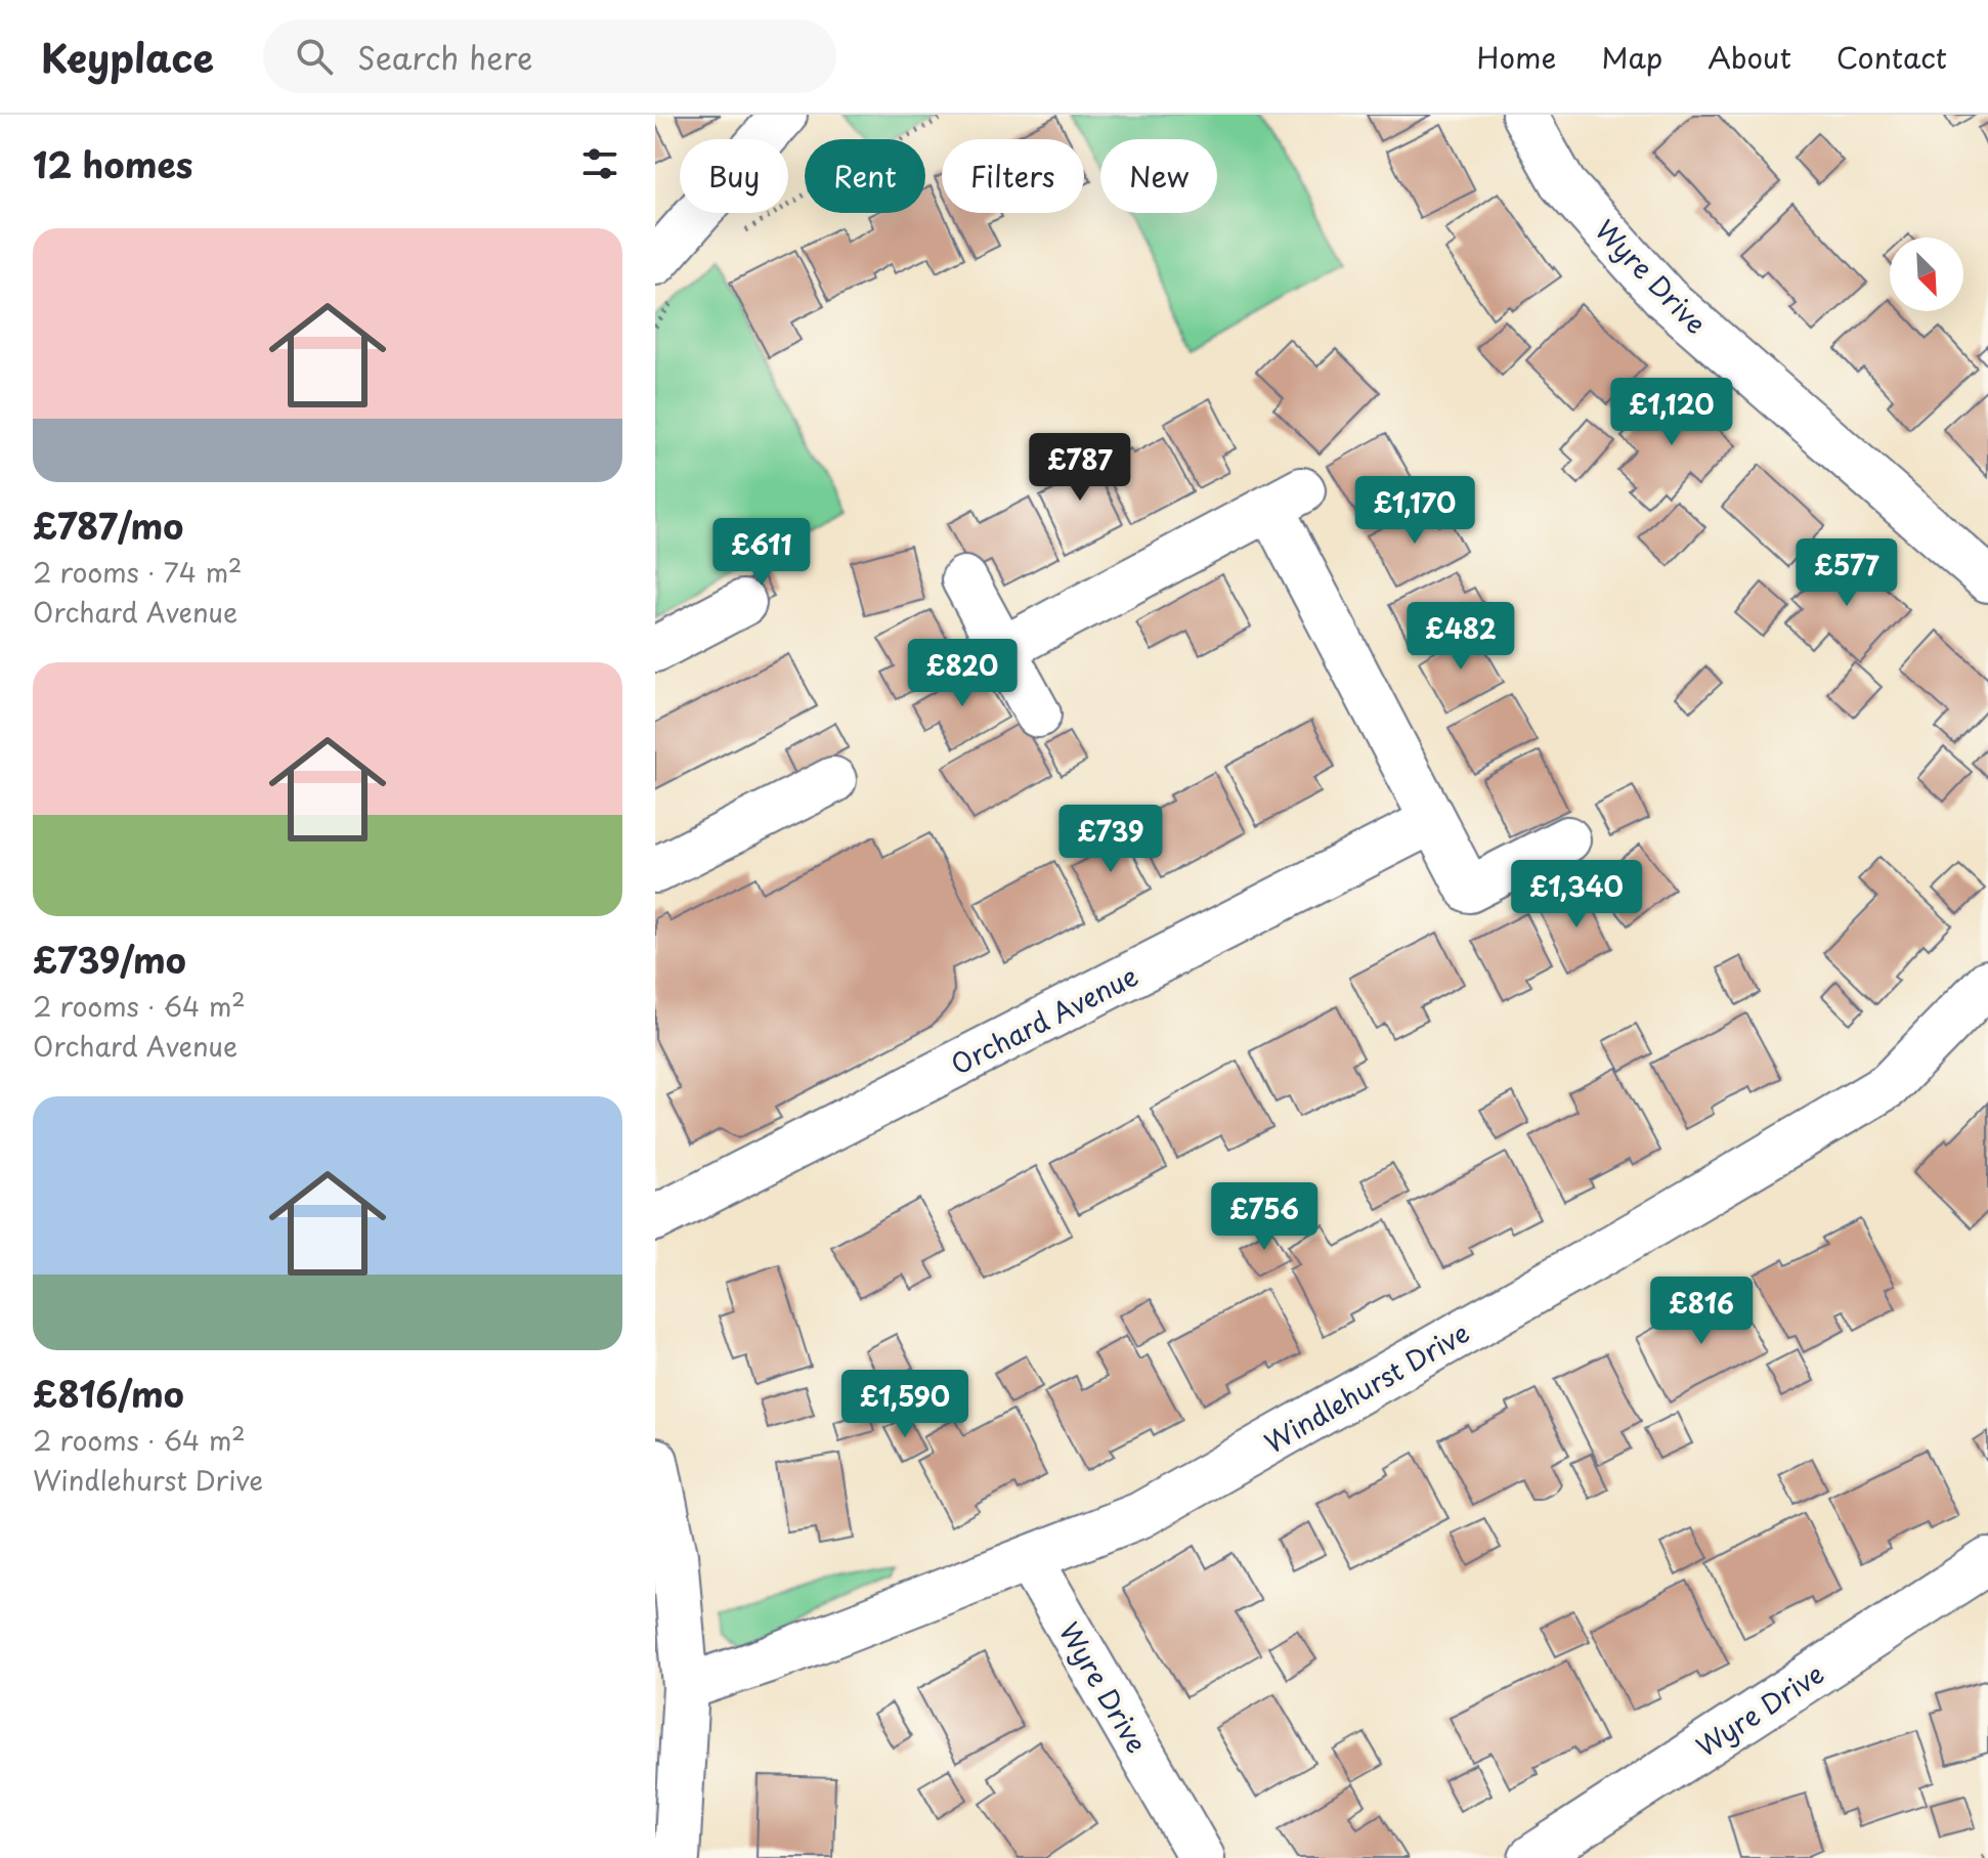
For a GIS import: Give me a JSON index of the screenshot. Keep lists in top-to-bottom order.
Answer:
{
  "streets": {
    "street": ["Wyre Drive", "Orchard Avenue", "Windlehurst Drive"]
  },
  "crossings": [
    ["Wyre Drive", "Windlehurst Drive"]
  ],
  "north": "bottom right",
  "page": {
    "header": "Keyplace",
    "search": "Search here",
    "nav": [
      "Home",
      "Map",
      "About",
      "Contact"
    ],
    "heading": "12 homes",
    "chip": [
      "Buy",
      "Rent",
      "Filters",
      "New"
    ],
    "list": [
      {
        "name": "£787/mo",
        "note": "2 rooms · 74 m² · Orchard Avenue"
      },
      {
        "name": "£739/mo",
        "note": "2 rooms · 64 m² · Orchard Avenue"
      },
      {
        "name": "£816/mo",
        "note": "2 rooms · 64 m² · Windlehurst Drive"
      }
    ],
    "price": [
      "£1,120",
      "£787",
      "£1,170",
      "£611",
      "£577",
      "£482",
      "£820",
      "£739",
      "£1,340",
      "£756",
      "£816",
      "£1,590"
    ]
  }
}
